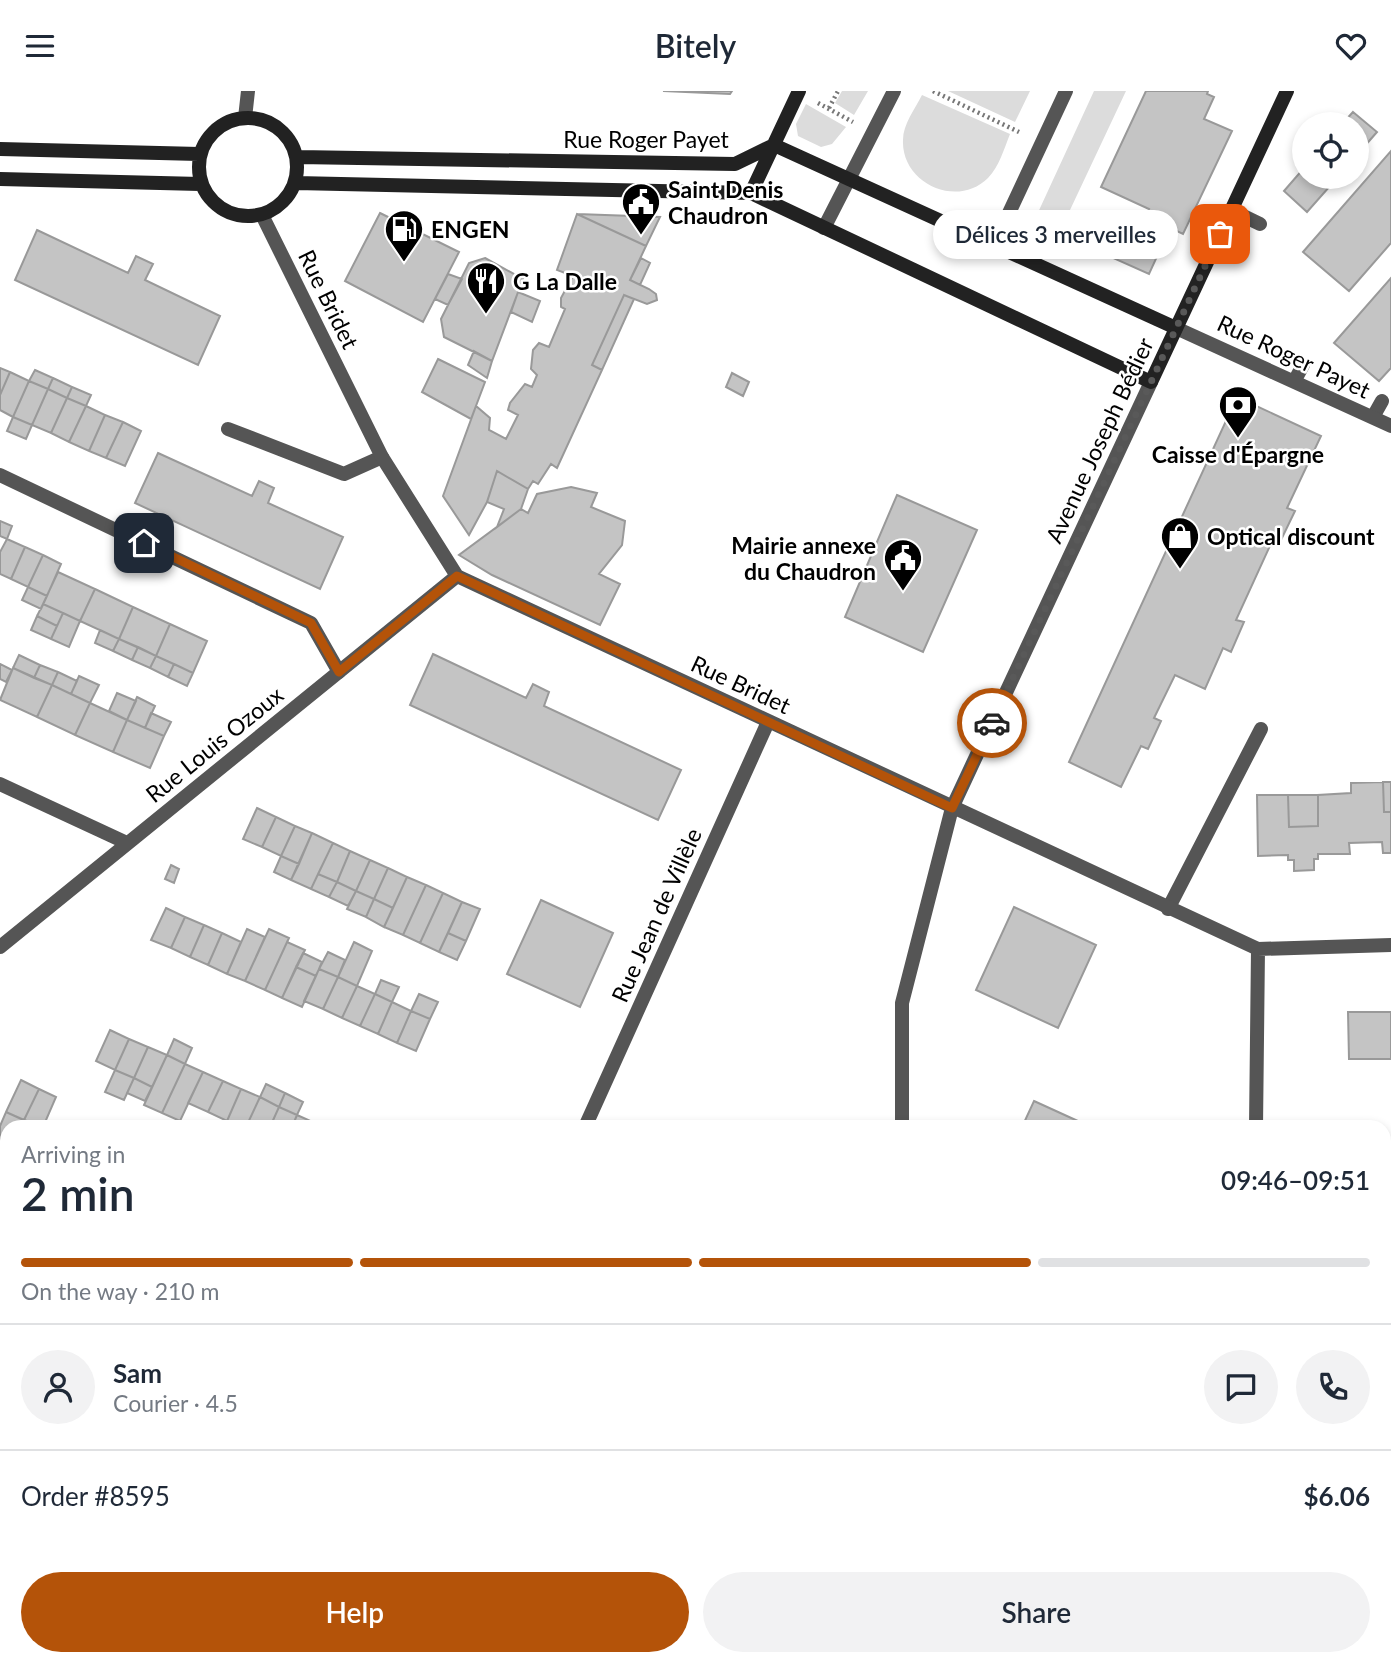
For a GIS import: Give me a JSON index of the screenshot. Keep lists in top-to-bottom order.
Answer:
{
  "streets": {
    "street": [
      "Rue Roger Payet",
      "Rue Bridet",
      "Avenue Joseph Bédier",
      "Rue Louis Ozoux",
      "Rue Jean de Villèle"
    ]
  },
  "crossings": [
    ["Rue Roger Payet", "Rue Bridet"],
    ["Rue Roger Payet", "Avenue Joseph Bédier"],
    ["Rue Bridet", "Avenue Joseph Bédier"],
    ["Rue Bridet", "Rue Louis Ozoux"],
    ["Rue Bridet", "Rue Jean de Villèle"]
  ],
  "places": {
    "other": ["Délices 3 merveilles"],
    "public building": ["Saint Denis Chaudron", "Mairie annexe du Chaudron"],
    "fuel station": ["ENGEN"],
    "restaurant": ["G La Dalle"],
    "bank": ["Caisse d'Épargne"],
    "shop": ["Optical discount"]
  },
  "page": {
    "header": "Bitely",
    "bubble": "Délices 3 merveilles",
    "heading": ["2 min", "Arriving in", "09:46–09:51"],
    "panel": [
      "Sam",
      "Courier · 4.5",
      "Order #8595",
      "$6.06"
    ],
    "bar": "On the way · 210 m",
    "buttons": ["Help", "Share"]
  }
}
